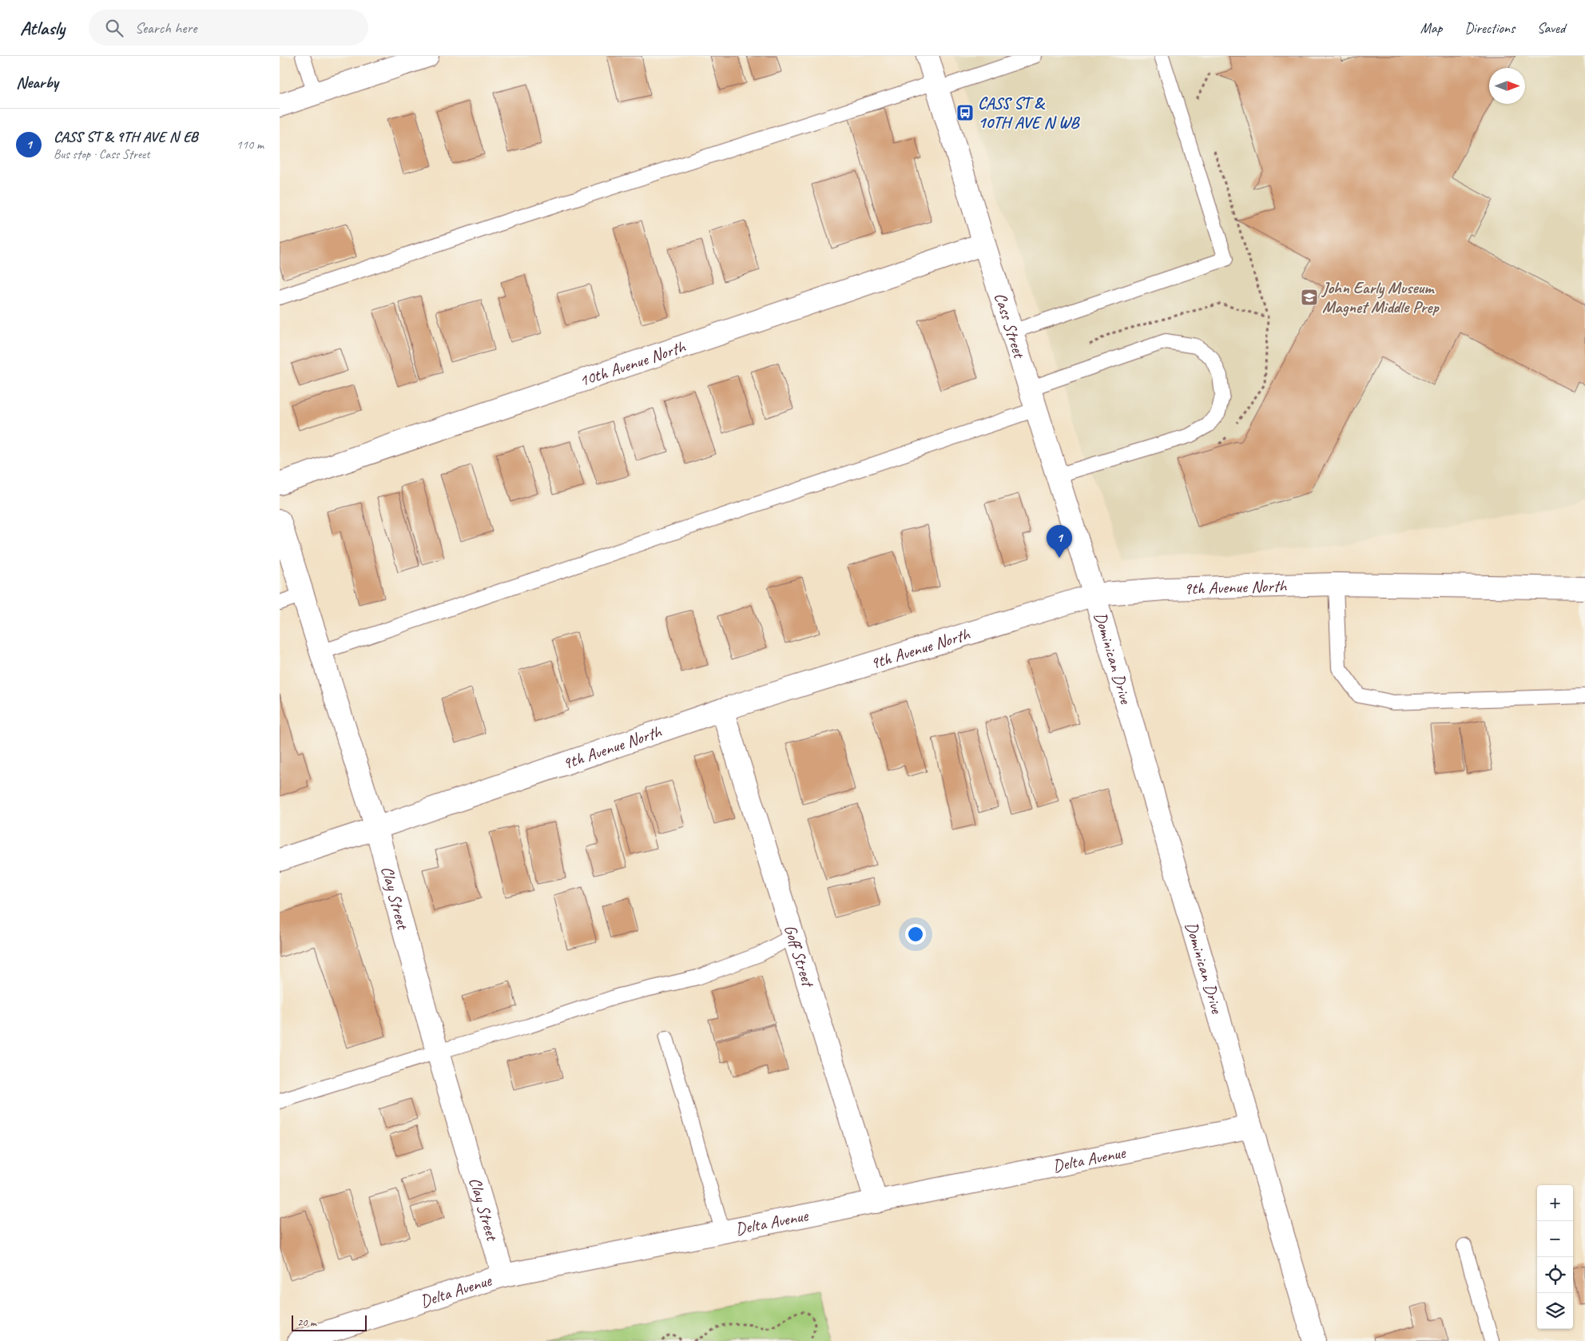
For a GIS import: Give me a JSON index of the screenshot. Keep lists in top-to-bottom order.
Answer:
{
  "streets": {
    "street": [
      "Cass Street",
      "10th Avenue North",
      "9th Avenue North",
      "Dominican Drive",
      "Clay Street",
      "Goff Street",
      "Delta Avenue"
    ]
  },
  "crossings": [
    ["Cass Street", "10th Avenue North"],
    ["Cass Street", "9th Avenue North"],
    ["Cass Street", "Dominican Drive"],
    ["9th Avenue North", "Dominican Drive"],
    ["9th Avenue North", "Clay Street"],
    ["9th Avenue North", "Goff Street"],
    ["Dominican Drive", "Delta Avenue"],
    ["Clay Street", "Delta Avenue"],
    ["Goff Street", "Delta Avenue"]
  ],
  "places": {
    "bus stop": ["CASS ST & 10TH AVE N WB"],
    "school or university": ["John Early Museum Magnet Middle Prep"]
  },
  "scale_bar": "20 m",
  "north": "right",
  "page": {
    "header": "Atlasly",
    "search": "Search here",
    "nav": ["Map", "Directions", "Saved"],
    "heading": "Nearby",
    "list": [
      {
        "mark": "1",
        "name": "CASS ST & 9TH AVE N EB",
        "note": "Bus stop · Cass Street",
        "value": "110 m"
      }
    ],
    "pins": "1",
    "map_buttons": ["+", "−"],
    "scale": "20 m"
  }
}
